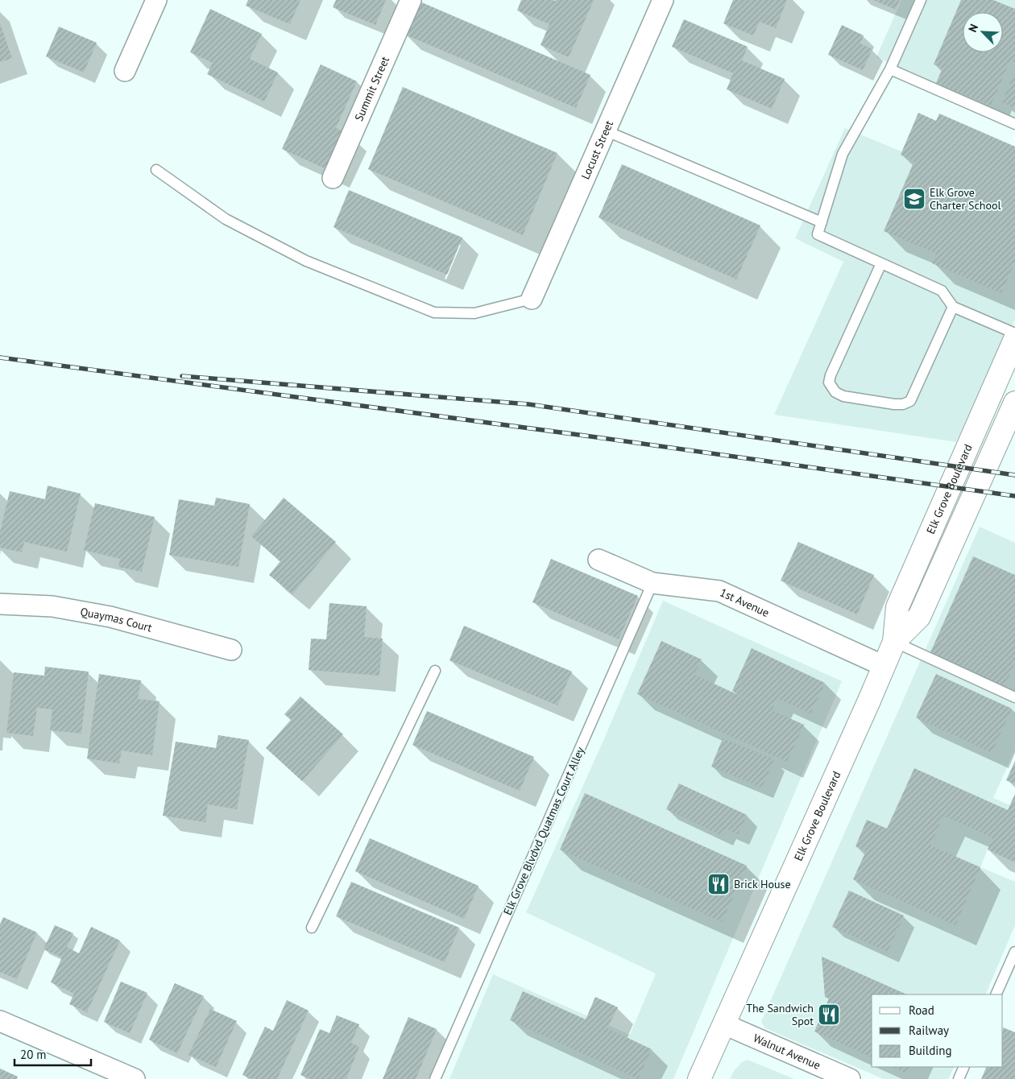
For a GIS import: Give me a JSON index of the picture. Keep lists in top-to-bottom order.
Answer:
{
  "streets": {
    "main road": ["Elk Grove Boulevard"],
    "street": [
      "Summit Street",
      "Locust Street",
      "1st Avenue",
      "Quaymas Court",
      "Walnut Avenue"
    ],
    "lane": ["Elk Grove Blvdvd Quatmas Court Alley"]
  },
  "crossings": [
    ["Elk Grove Boulevard", "1st Avenue"],
    ["Elk Grove Boulevard", "Walnut Avenue"],
    ["1st Avenue", "Elk Grove Blvdvd Quatmas Court Alley"]
  ],
  "places": {
    "school or university": ["Elk Grove Charter School"],
    "restaurant": ["Brick House", "The Sandwich Spot"]
  },
  "legend": ["Road", "Railway", "Building"],
  "scale_bar": "20 m",
  "north": "top left"
}
